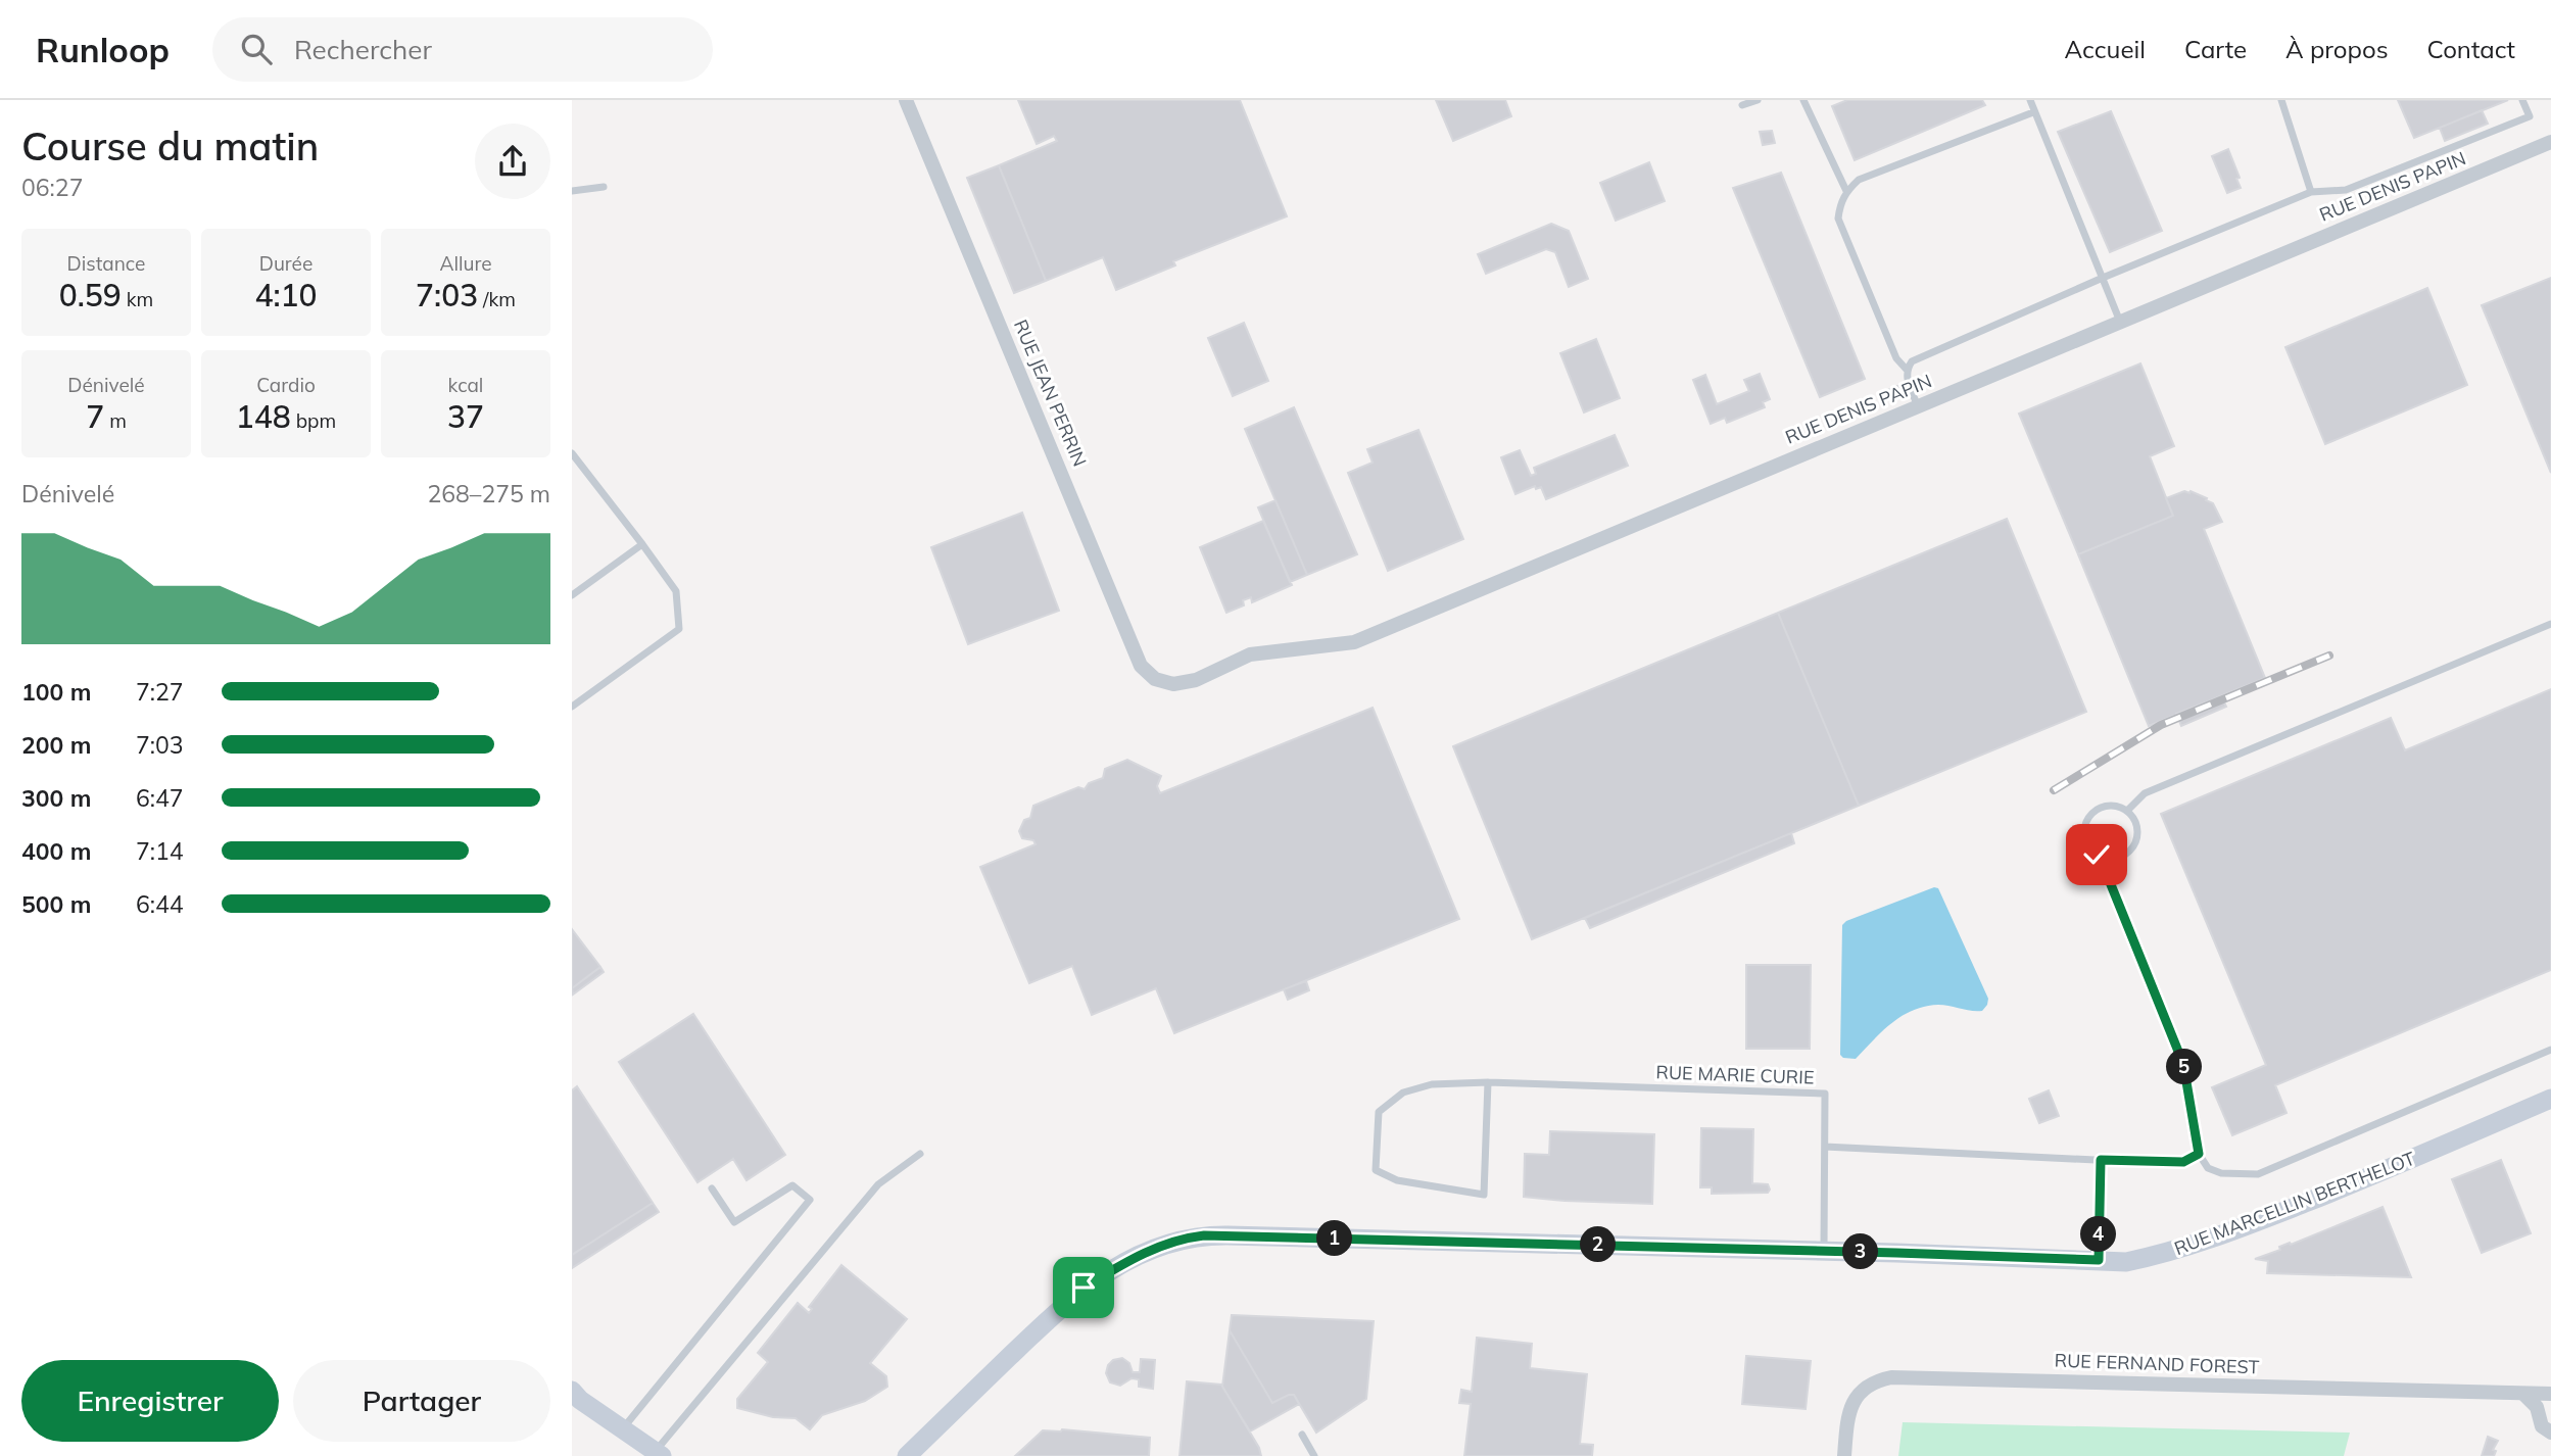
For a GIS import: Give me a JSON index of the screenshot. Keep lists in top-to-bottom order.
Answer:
{
  "streets": {
    "street": [
      "RUE DENIS PAPIN",
      "RUE JEAN PERRIN",
      "RUE MARCELLIN BERTHELOT",
      "RUE FERNAND FOREST"
    ],
    "lane": ["RUE MARIE CURIE"]
  },
  "crossings": [
    ["RUE DENIS PAPIN", "RUE JEAN PERRIN"],
    ["RUE MARIE CURIE", "RUE MARCELLIN BERTHELOT"]
  ],
  "page": {
    "header": "Runloop",
    "search": "Rechercher",
    "nav": [
      "Accueil",
      "Carte",
      "À propos",
      "Contact"
    ],
    "heading": ["Course du matin", "06:27"],
    "stats": [
      ["Distance", "0.59 km"],
      ["Durée", "4:10"],
      ["Allure", "7:03 /km"],
      ["Dénivelé", "7 m"],
      ["Cardio", "148 bpm"],
      ["kcal", "37"]
    ],
    "chart": ["Dénivelé", "268–275 m"],
    "list": [
      {
        "name": "100 m",
        "note": "7:27"
      },
      {
        "name": "200 m",
        "note": "7:03"
      },
      {
        "name": "300 m",
        "note": "6:47"
      },
      {
        "name": "400 m",
        "note": "7:14"
      },
      {
        "name": "500 m",
        "note": "6:44"
      }
    ],
    "pins": [
      "5",
      "4",
      "1",
      "2",
      "3"
    ],
    "buttons": ["Enregistrer", "Partager"]
  }
}
